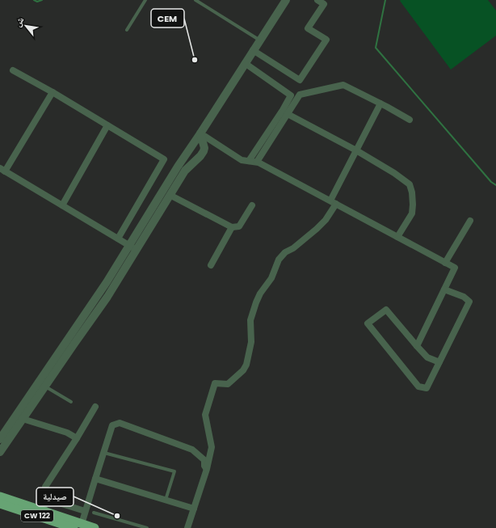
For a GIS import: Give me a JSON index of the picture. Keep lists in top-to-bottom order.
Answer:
{
  "streets": {
    "highway": ["CW 122"]
  },
  "places": ["CEM", "صيدلية"],
  "north": "top left"
}
